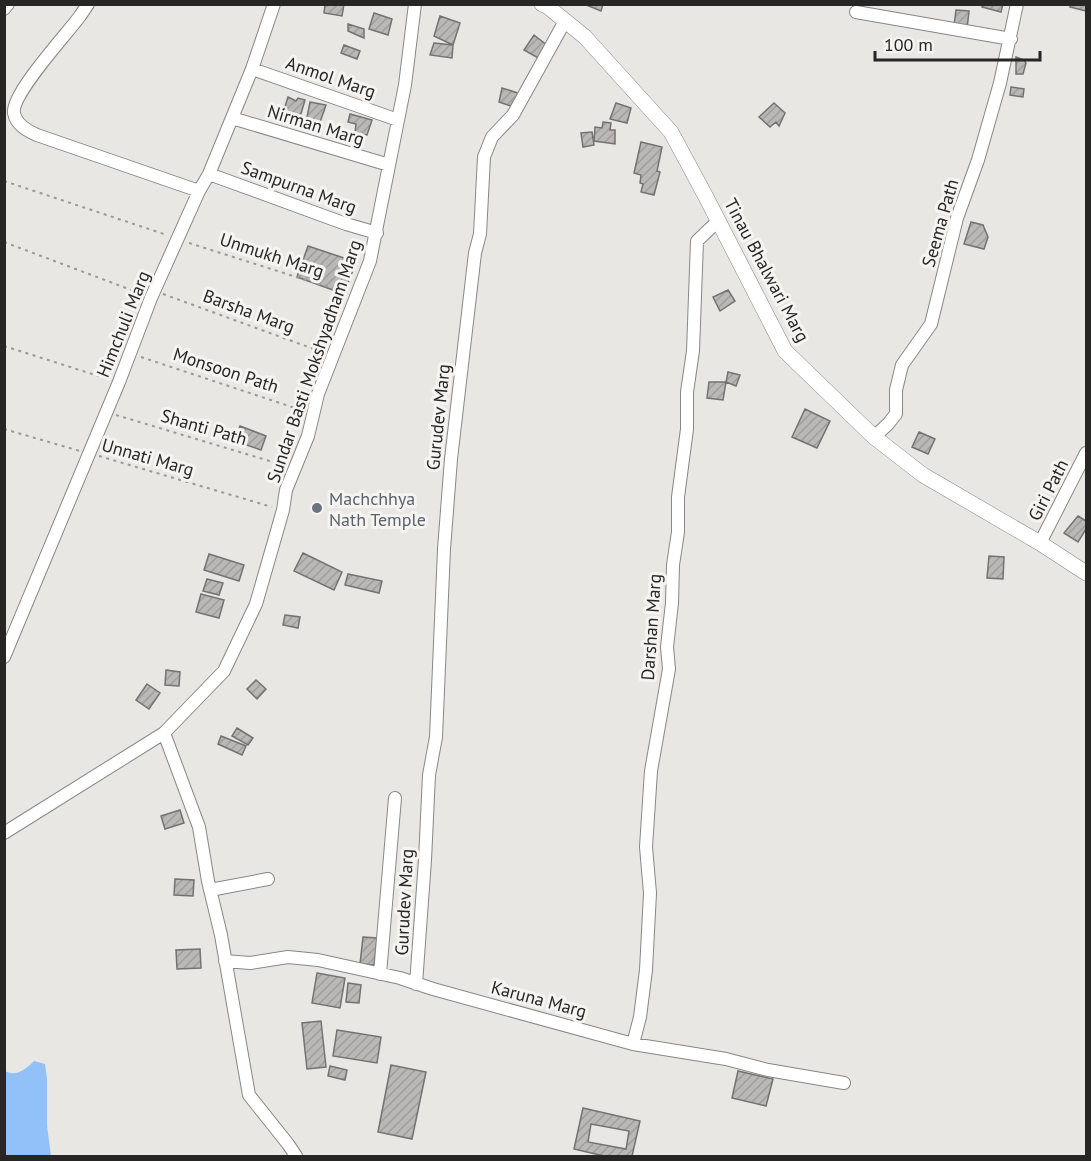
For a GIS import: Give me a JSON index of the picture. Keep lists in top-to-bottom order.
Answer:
{
  "streets": {
    "street": [
      "Anmol Marg",
      "Nirman Marg",
      "Sampurna Marg",
      "Seema Path",
      "Tinau Bhalwari Marg",
      "Himchuli Marg",
      "Sundar Basti Mokshyadham Marg",
      "Gurudev Marg",
      "Giri Path",
      "Darshan Marg",
      "Karuna Marg"
    ],
    "path": [
      "Unmukh Marg",
      "Barsha Marg",
      "Monsoon Path",
      "Shanti Path",
      "Unnati Marg"
    ]
  },
  "crossings": [
    ["Anmol Marg", "Himchuli Marg"],
    ["Anmol Marg", "Sundar Basti Mokshyadham Marg"],
    ["Nirman Marg", "Himchuli Marg"],
    ["Nirman Marg", "Sundar Basti Mokshyadham Marg"],
    ["Sampurna Marg", "Himchuli Marg"],
    ["Sampurna Marg", "Sundar Basti Mokshyadham Marg"],
    ["Seema Path", "Tinau Bhalwari Marg"],
    ["Unmukh Marg", "Himchuli Marg"],
    ["Unmukh Marg", "Sundar Basti Mokshyadham Marg"],
    ["Tinau Bhalwari Marg", "Gurudev Marg"],
    ["Tinau Bhalwari Marg", "Giri Path"],
    ["Tinau Bhalwari Marg", "Darshan Marg"],
    ["Barsha Marg", "Himchuli Marg"],
    ["Barsha Marg", "Sundar Basti Mokshyadham Marg"],
    ["Himchuli Marg", "Monsoon Path"],
    ["Himchuli Marg", "Shanti Path"],
    ["Himchuli Marg", "Unnati Marg"],
    ["Sundar Basti Mokshyadham Marg", "Monsoon Path"],
    ["Sundar Basti Mokshyadham Marg", "Shanti Path"],
    ["Sundar Basti Mokshyadham Marg", "Unnati Marg"],
    ["Gurudev Marg", "Karuna Marg"],
    ["Darshan Marg", "Karuna Marg"]
  ],
  "places": ["Machchhya Nath Temple"],
  "scale_bar": "100 m"
}
